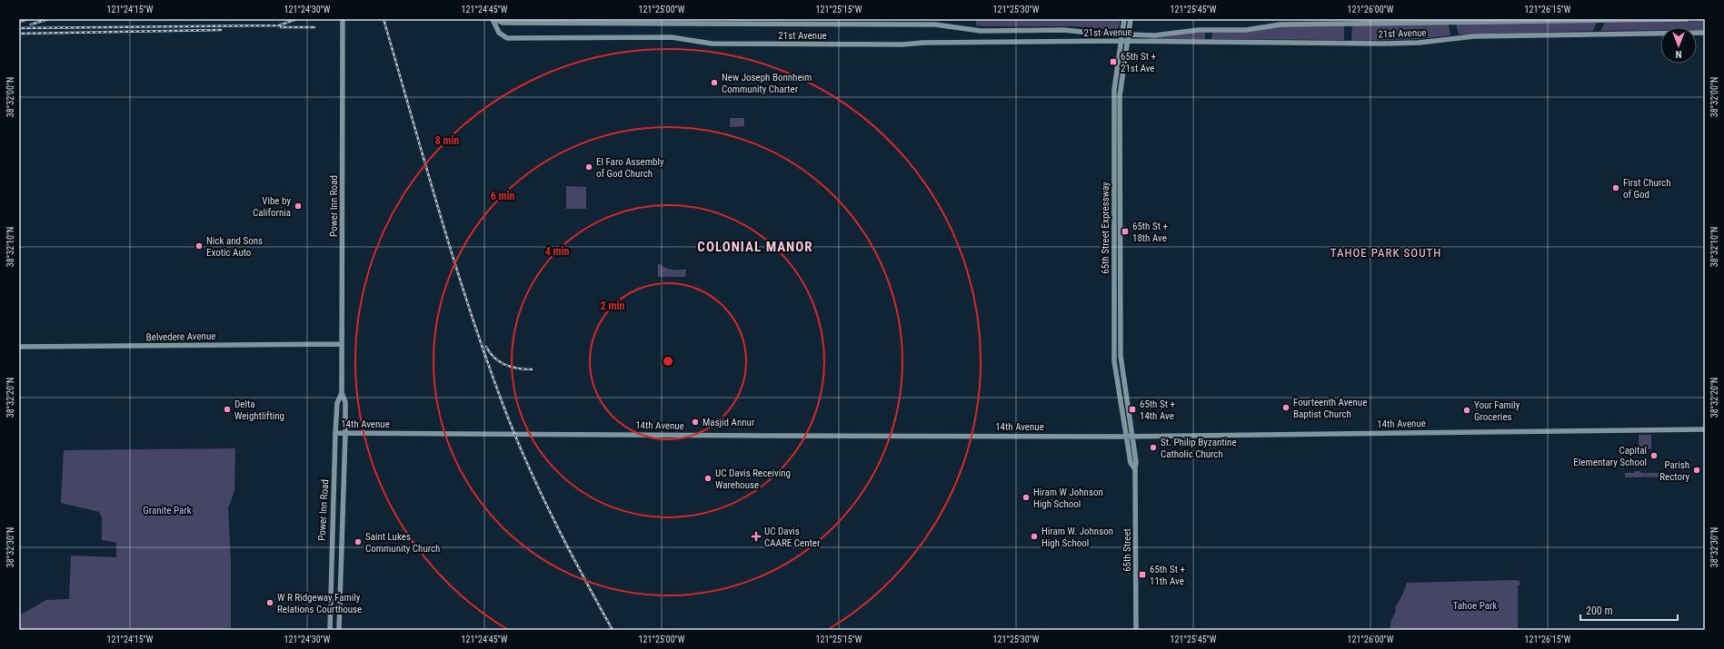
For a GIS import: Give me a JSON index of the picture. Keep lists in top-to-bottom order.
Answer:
{
  "streets": {
    "street": [
      "21st Avenue",
      "Power Inn Road",
      "65th Street Expressway",
      "Belvedere Avenue",
      "14th Avenue",
      "65th Street"
    ]
  },
  "crossings": [
    ["21st Avenue", "65th Street Expressway"],
    ["Power Inn Road", "Belvedere Avenue"],
    ["Power Inn Road", "14th Avenue"],
    ["65th Street Expressway", "14th Avenue"],
    ["65th Street Expressway", "65th Street"],
    ["14th Avenue", "65th Street"]
  ],
  "districts": ["COLONIAL MANOR", "TAHOE PARK SOUTH"],
  "parks": ["Granite Park", "Tahoe Park"],
  "places": {
    "transit": [
      "65th St + 21st Ave",
      "65th St + 18th Ave",
      "65th St + 14th Ave",
      "65th St + 11th Ave"
    ],
    "other": [
      "New Joseph Bonnheim Community Charter",
      "El Faro Assembly of God Church",
      "First Church of God",
      "Vibe by California",
      "Nick and Sons Exotic Auto",
      "Fourteenth Avenue Baptist Church",
      "Delta Weightlifting",
      "Your Family Groceries",
      "Masjid Annur",
      "St. Philip Byzantine Catholic Church",
      "Capital Elementary School",
      "Parish Rectory",
      "UC Davis Receiving Warehouse",
      "Hiram W Johnson High School",
      "Hiram W. Johnson High School",
      "Saint Lukes Community Church",
      "W R Ridgeway Family Relations Courthouse"
    ],
    "health": ["UC Davis CAARE Center"]
  },
  "scale_bar": "200 m",
  "north": "bottom",
  "coordinates": [
    "121°24'15\"W",
    "121°24'30\"W",
    "121°24'45\"W",
    "121°25'00\"W",
    "121°25'15\"W",
    "121°25'30\"W",
    "121°25'45\"W",
    "121°26'00\"W",
    "121°26'15\"W",
    "38°32'00\"N",
    "38°32'10\"N",
    "38°32'20\"N",
    "38°32'30\"N"
  ],
  "rings": [
    "8 min",
    "6 min",
    "4 min",
    "2 min"
  ]
}
